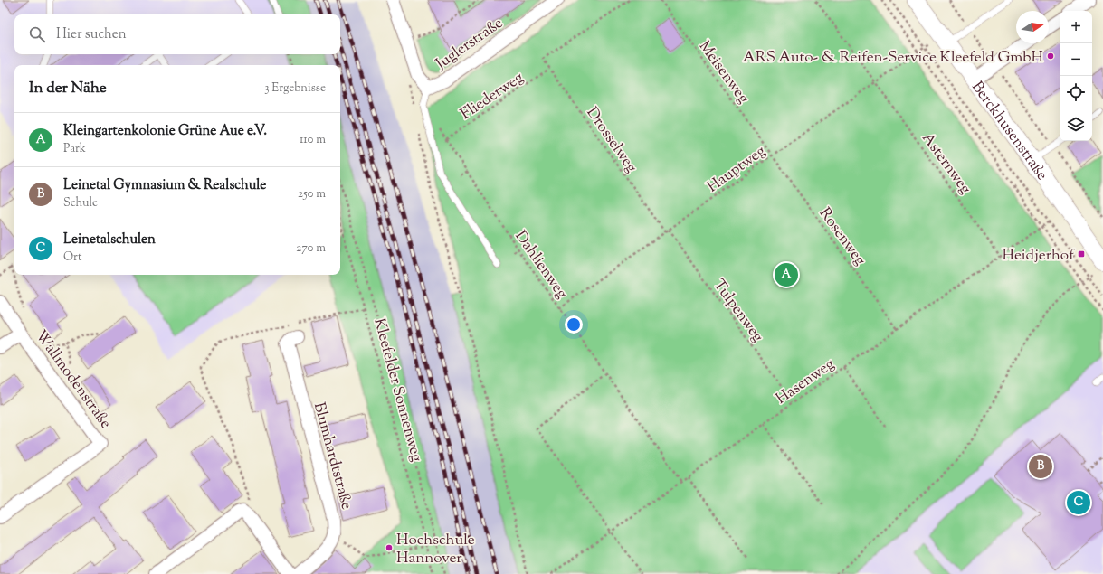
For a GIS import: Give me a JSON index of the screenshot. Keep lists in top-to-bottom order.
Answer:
{
  "streets": {
    "street": [
      "Juglerstraße",
      "Berckhusenstraße",
      "Wallmodenstraße",
      "Blumhardtstraße"
    ],
    "path": [
      "Meisenweg",
      "Fliederweg",
      "Drosselweg",
      "Asternweg",
      "Hauptweg",
      "Rosenweg",
      "Dahlienweg",
      "Tulpenweg",
      "Hasenweg",
      "Kleefelder Sonnenweg"
    ]
  },
  "crossings": [
    ["Meisenweg", "Hauptweg"],
    ["Meisenweg", "Rosenweg"],
    ["Fliederweg", "Drosselweg"],
    ["Fliederweg", "Dahlienweg"],
    ["Drosselweg", "Hauptweg"],
    ["Asternweg", "Hauptweg"],
    ["Asternweg", "Hasenweg"],
    ["Hauptweg", "Rosenweg"],
    ["Hauptweg", "Dahlienweg"],
    ["Hauptweg", "Tulpenweg"],
    ["Rosenweg", "Hasenweg"],
    ["Dahlienweg", "Hasenweg"],
    ["Tulpenweg", "Hasenweg"]
  ],
  "places": {
    "other": ["ARS Auto- & Reifen-Service Kleefeld GmbH", "Hochschule Hannover"],
    "transit": ["Heidjerhof"]
  },
  "north": "right",
  "page": {
    "map_buttons": ["+", "−"],
    "search": "Hier suchen",
    "heading": ["In der Nähe", "3 Ergebnisse"],
    "list": [
      {
        "mark": "A",
        "name": "Kleingartenkolonie Grüne Aue e.V.",
        "note": "Park",
        "value": "110 m"
      },
      {
        "mark": "B",
        "name": "Leinetal Gymnasium & Realschule",
        "note": "Schule",
        "value": "250 m"
      },
      {
        "mark": "C",
        "name": "Leinetalschulen",
        "note": "Ort",
        "value": "270 m"
      }
    ],
    "pins": ["A", "B", "C"]
  }
}
